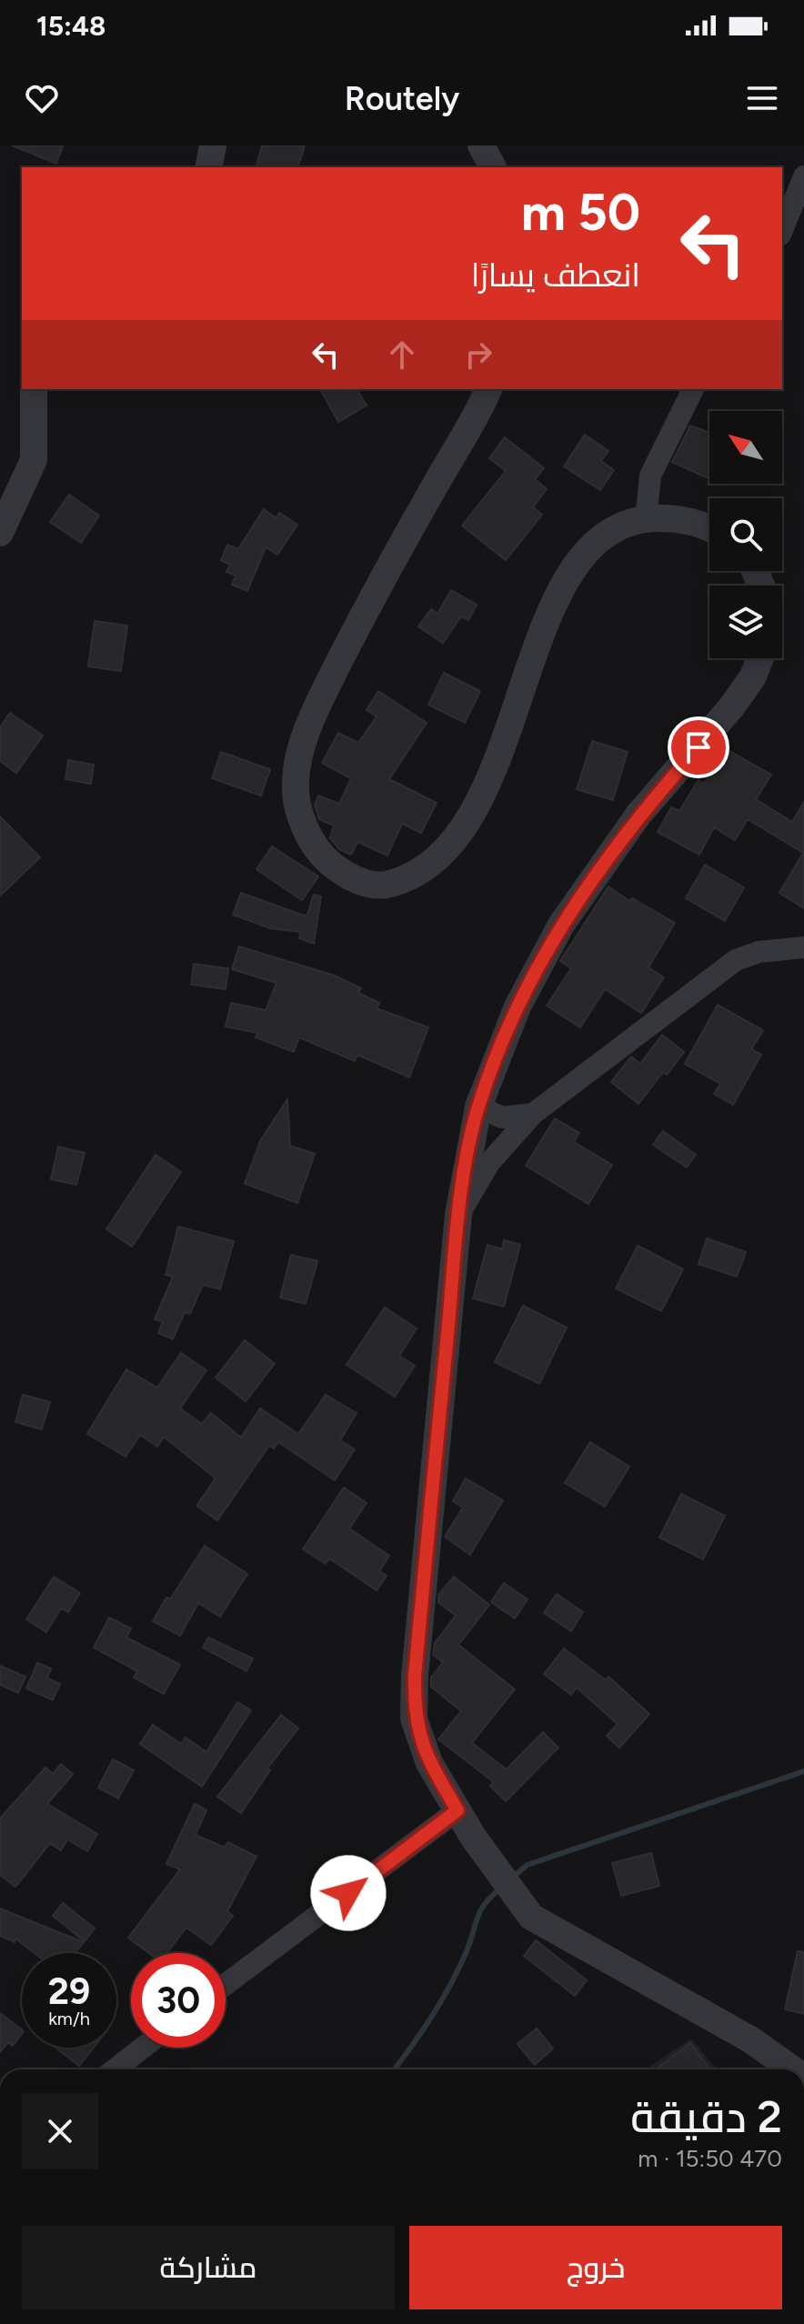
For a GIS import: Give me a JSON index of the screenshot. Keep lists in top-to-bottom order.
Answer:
{
  "north": "top left",
  "page": {
    "status": "15:48",
    "header": "Routely",
    "turn": ["50 m", "انعطف يسارًا"],
    "speed": "29 km/h",
    "limit": "30",
    "heading": ["2 دقيقة", "470 m · 15:50"],
    "buttons": ["خروج", "مشاركة"]
  }
}
